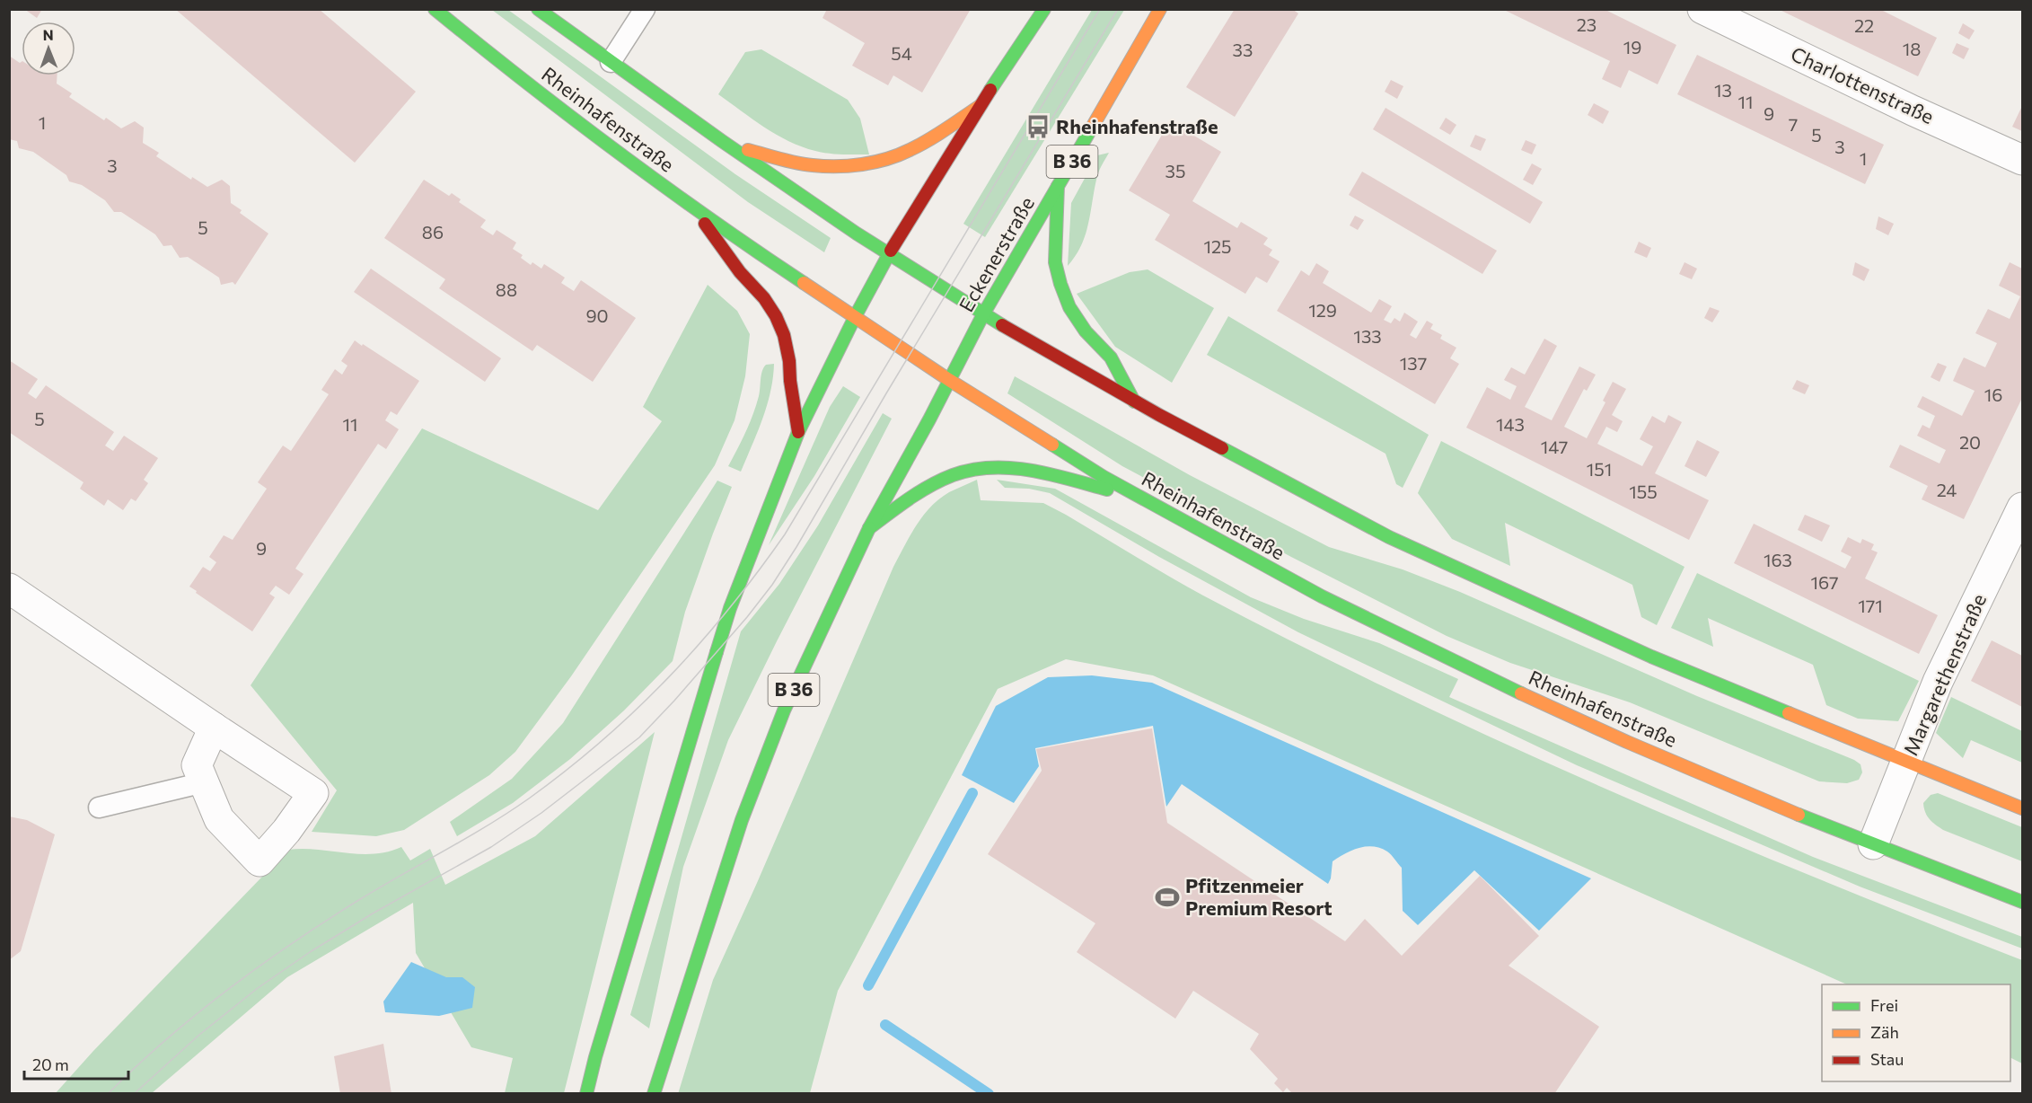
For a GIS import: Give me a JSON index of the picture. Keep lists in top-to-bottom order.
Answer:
{
  "streets": {
    "main road": ["Rheinhafenstraße", "B 36", "Eckenerstraße"],
    "street": ["Charlottenstraße", "Margarethenstraße"]
  },
  "crossings": [
    ["Rheinhafenstraße", "B 36"],
    ["Rheinhafenstraße", "Eckenerstraße"],
    ["Rheinhafenstraße", "Margarethenstraße"],
    ["B 36", "Eckenerstraße"]
  ],
  "places": {
    "bus stop": ["Rheinhafenstraße"],
    "sports": ["Pfitzenmeier Premium Resort"]
  },
  "house_numbers": [
    "23",
    "22",
    "19",
    "18",
    "33",
    "54",
    "13",
    "11",
    "9",
    "1",
    "7",
    "5",
    "3",
    "1",
    "3",
    "35",
    "5",
    "86",
    "125",
    "88",
    "129",
    "90",
    "133",
    "137",
    "16",
    "5",
    "11",
    "143",
    "20",
    "147",
    "151",
    "24",
    "155",
    "9",
    "163",
    "167",
    "171"
  ],
  "legend": ["Frei", "Zäh", "Stau"],
  "scale_bar": "20 m",
  "north": "top"
}
